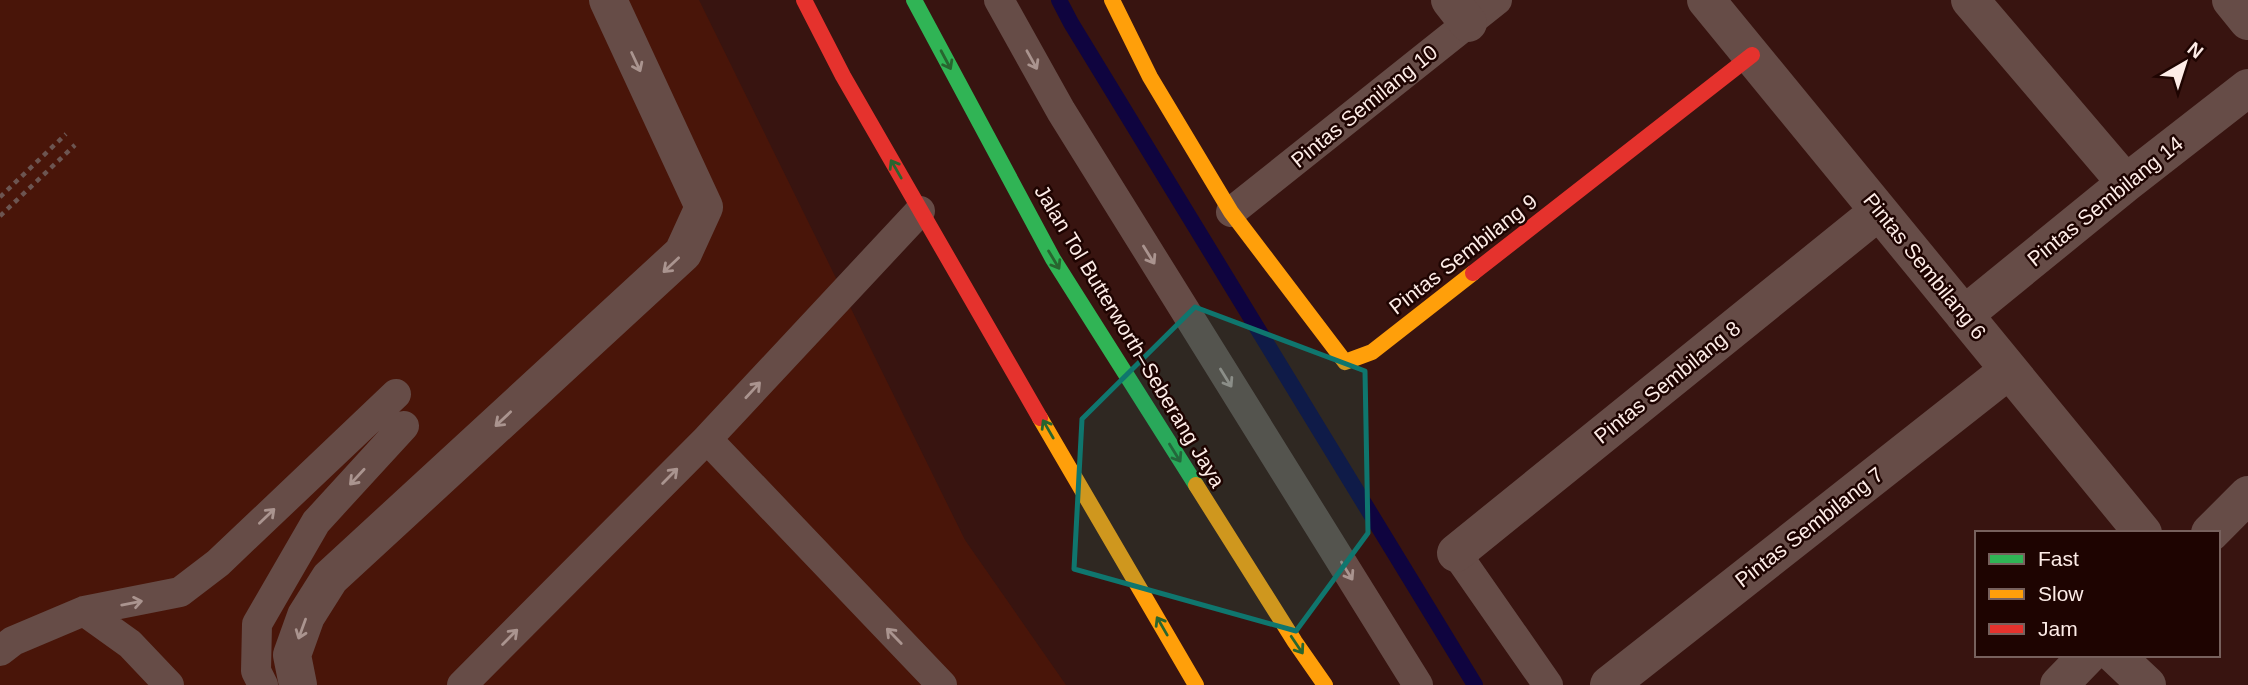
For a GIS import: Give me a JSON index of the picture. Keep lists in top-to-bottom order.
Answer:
{
  "streets": {
    "main road": ["Pintas Sembilang 9", "Jalan Tol Butterworth–Seberang Jaya"],
    "street": [
      "Pintas Sembilang 14",
      "Pintas Sembilang 6",
      "Pintas Sembilang 8",
      "Pintas Sembilang 7"
    ],
    "lane": ["Pintas Semilang 10"]
  },
  "crossings": [
    ["Pintas Semilang 10", "Pintas Sembilang 9"],
    ["Pintas Sembilang 14", "Pintas Sembilang 6"],
    ["Pintas Sembilang 9", "Pintas Sembilang 6"],
    ["Pintas Sembilang 6", "Pintas Sembilang 8"],
    ["Pintas Sembilang 6", "Pintas Sembilang 7"]
  ],
  "legend": ["Fast", "Slow", "Jam"],
  "north": "top right"
}
